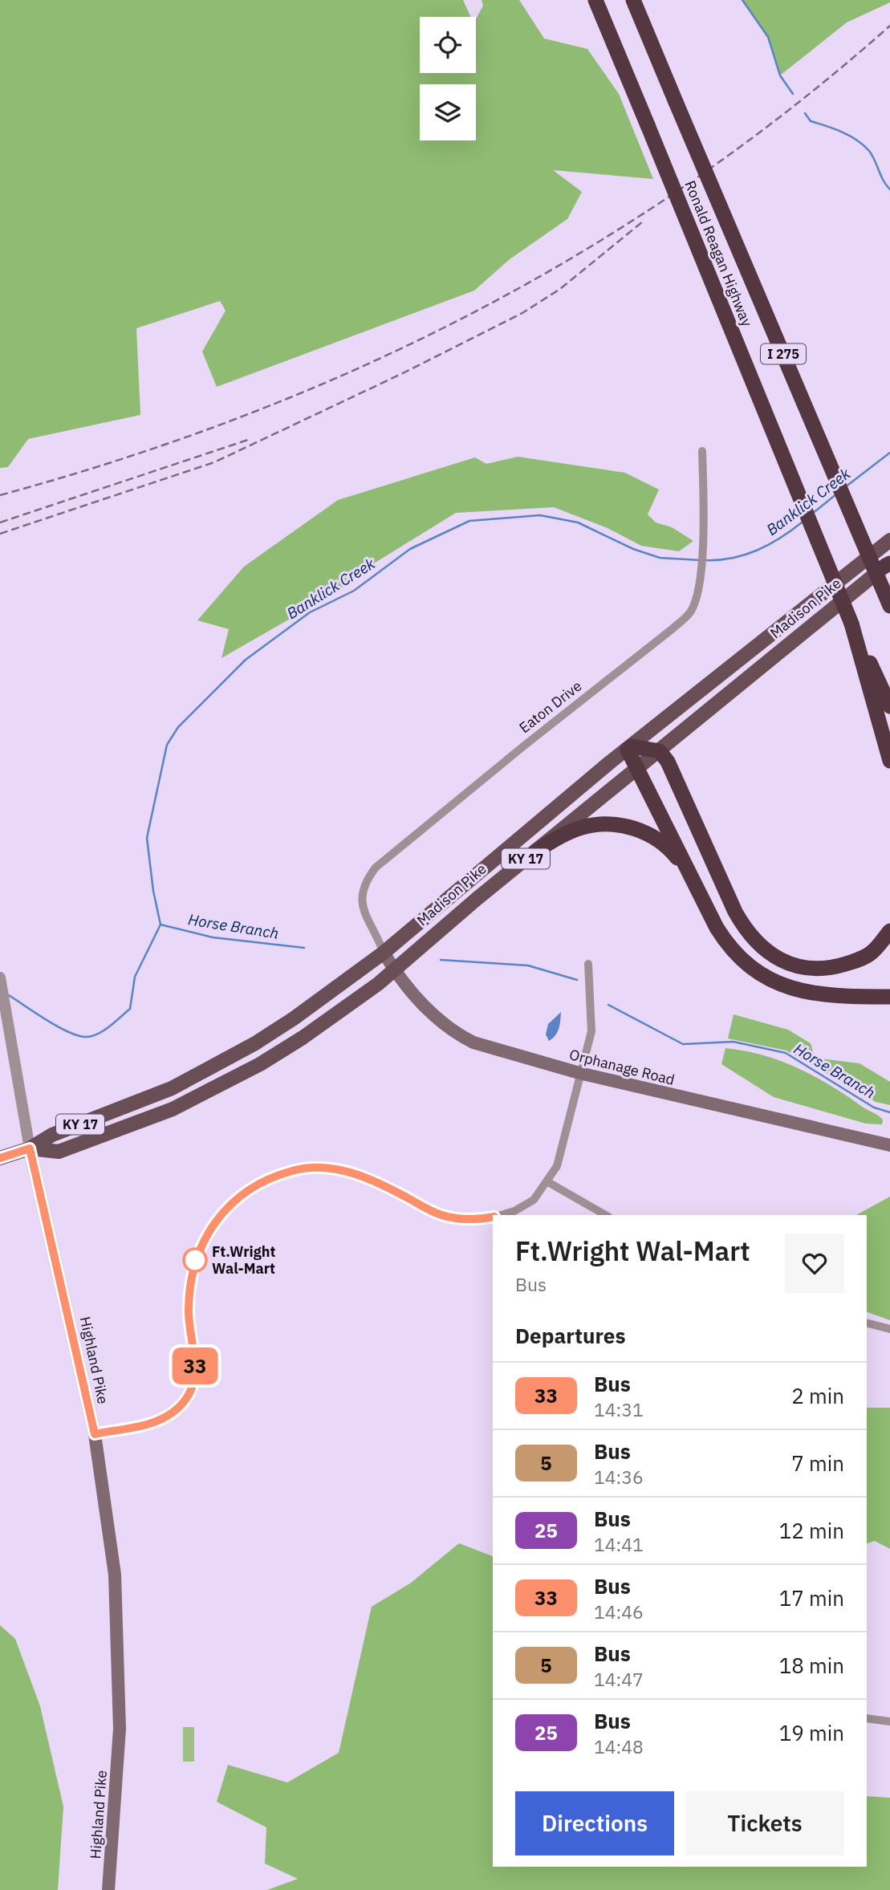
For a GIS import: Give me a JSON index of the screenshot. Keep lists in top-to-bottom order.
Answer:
{
  "streets": {
    "highway": ["Ronald Reagan Highway", "I 275"],
    "main road": [
      "Madison Pike",
      "KY 17",
      "Orphanage Road",
      "Highland Pike"
    ],
    "street": ["Eaton Drive"]
  },
  "crossings": [
    ["Madison Pike", "Eaton Drive"],
    ["Madison Pike", "Orphanage Road"],
    ["Madison Pike", "Highland Pike"],
    ["Eaton Drive", "Orphanage Road"]
  ],
  "water": ["Banklick Creek", "Horse Branch"],
  "places": ["Ft.Wright Wal-Mart"],
  "lines": ["bus line 33"],
  "page": {
    "on_map": "33",
    "heading": [
      ["Ft.Wright Wal-Mart", "Bus"],
      "Departures"
    ],
    "list": [
      {
        "mark": "33",
        "name": "Bus",
        "note": "14:31",
        "value": "2 min"
      },
      {
        "mark": "5",
        "name": "Bus",
        "note": "14:36",
        "value": "7 min"
      },
      {
        "mark": "25",
        "name": "Bus",
        "note": "14:41",
        "value": "12 min"
      },
      {
        "mark": "33",
        "name": "Bus",
        "note": "14:46",
        "value": "17 min"
      },
      {
        "mark": "5",
        "name": "Bus",
        "note": "14:47",
        "value": "18 min"
      },
      {
        "mark": "25",
        "name": "Bus",
        "note": "14:48",
        "value": "19 min"
      }
    ],
    "buttons": ["Directions", "Tickets"]
  }
}
